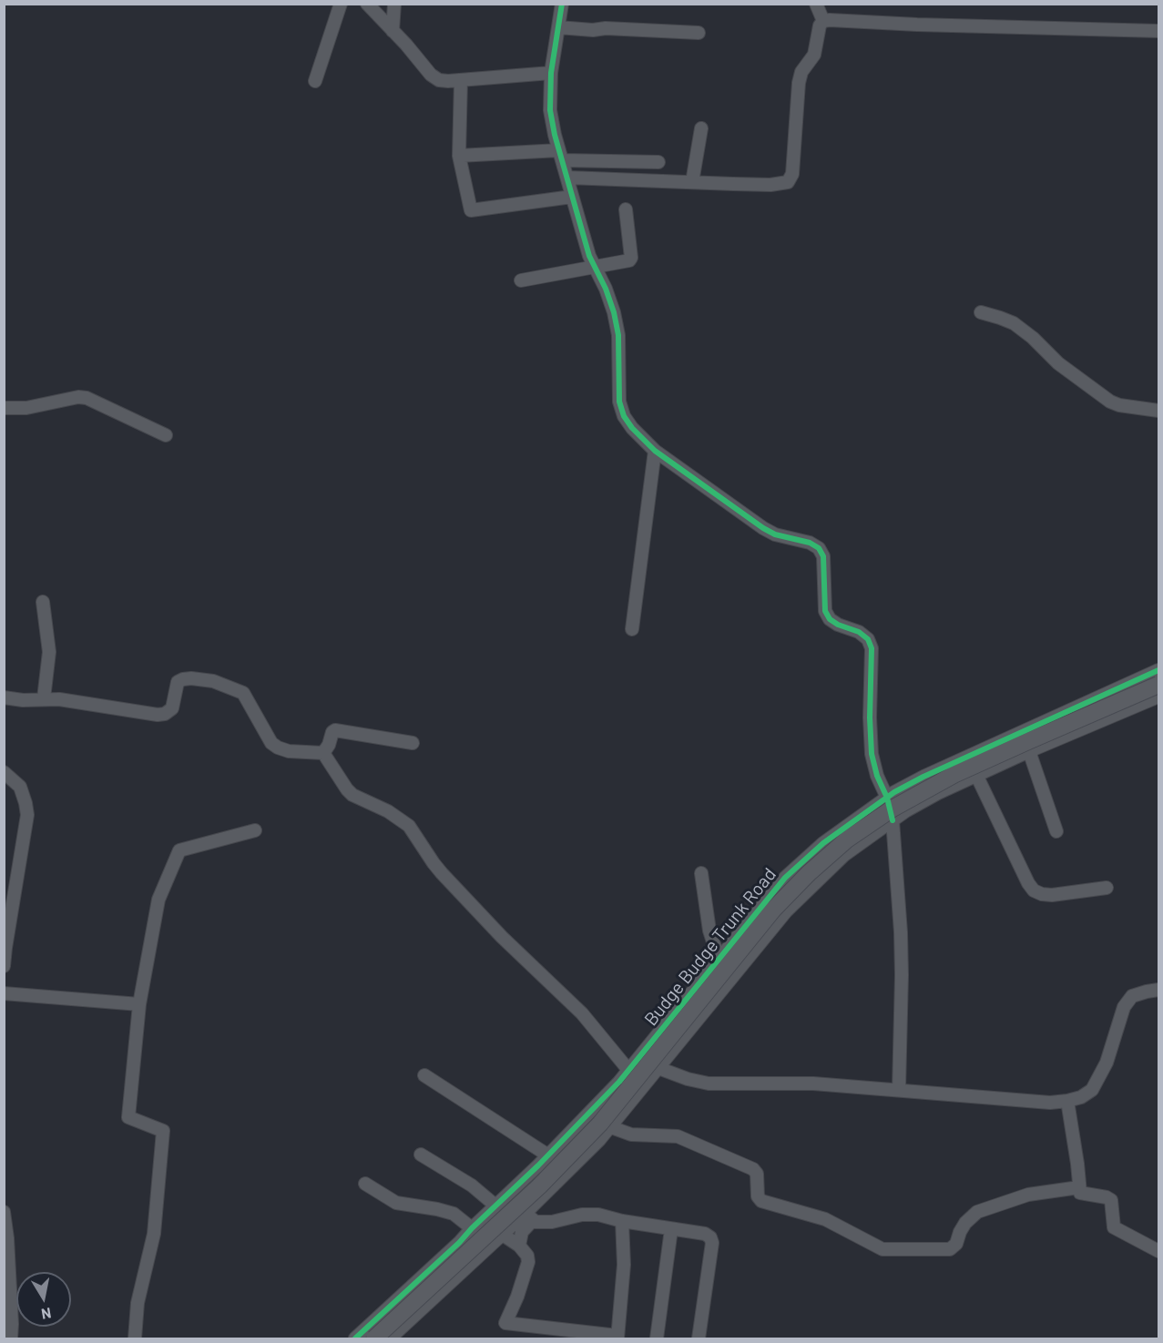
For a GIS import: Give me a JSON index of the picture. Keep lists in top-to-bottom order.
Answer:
{
  "streets": {
    "street": ["Budge Budge Trunk Road"]
  },
  "north": "bottom"
}
